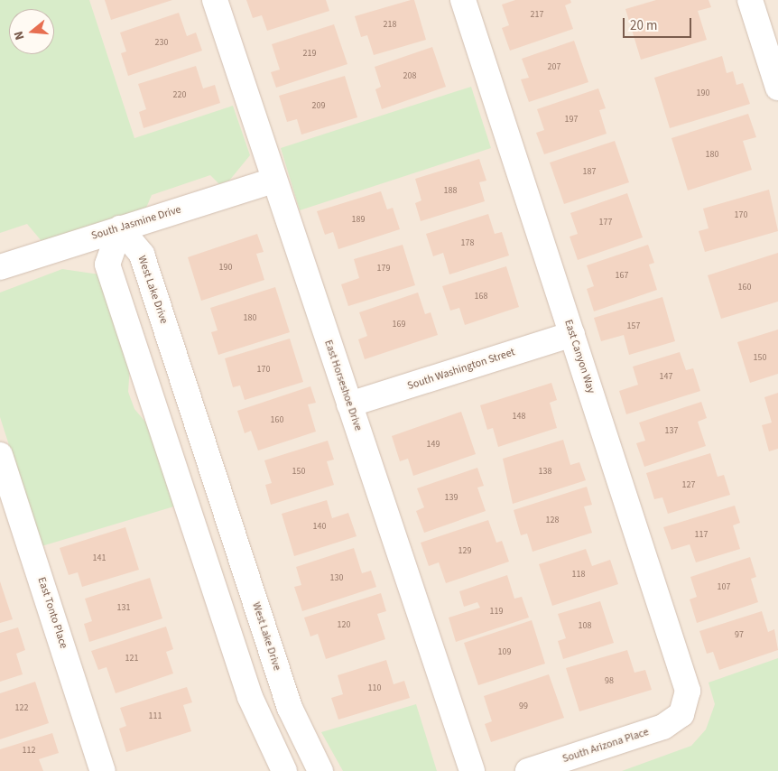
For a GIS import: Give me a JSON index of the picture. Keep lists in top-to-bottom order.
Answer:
{
  "streets": {
    "street": [
      "South Jasmine Drive",
      "West Lake Drive",
      "East Canyon Way",
      "South Washington Street",
      "East Horseshoe Drive",
      "East Tonto Place",
      "South Arizona Place"
    ]
  },
  "crossings": [
    ["South Jasmine Drive", "West Lake Drive"],
    ["South Jasmine Drive", "East Horseshoe Drive"],
    ["East Canyon Way", "South Washington Street"],
    ["East Canyon Way", "South Arizona Place"],
    ["South Washington Street", "East Horseshoe Drive"]
  ],
  "house_numbers": [
    "217",
    "218",
    "230",
    "219",
    "207",
    "208",
    "190",
    "220",
    "209",
    "197",
    "180",
    "187",
    "188",
    "170",
    "189",
    "177",
    "178",
    "190",
    "179",
    "167",
    "160",
    "168",
    "180",
    "169",
    "157",
    "150",
    "170",
    "147",
    "148",
    "160",
    "137",
    "149",
    "150",
    "138",
    "127",
    "139",
    "128",
    "140",
    "117",
    "129",
    "141",
    "118",
    "130",
    "107",
    "131",
    "119",
    "120",
    "108",
    "97",
    "109",
    "121",
    "98",
    "110",
    "99",
    "122",
    "111",
    "112"
  ],
  "scale_bar": "20 m",
  "north": "left"
}
